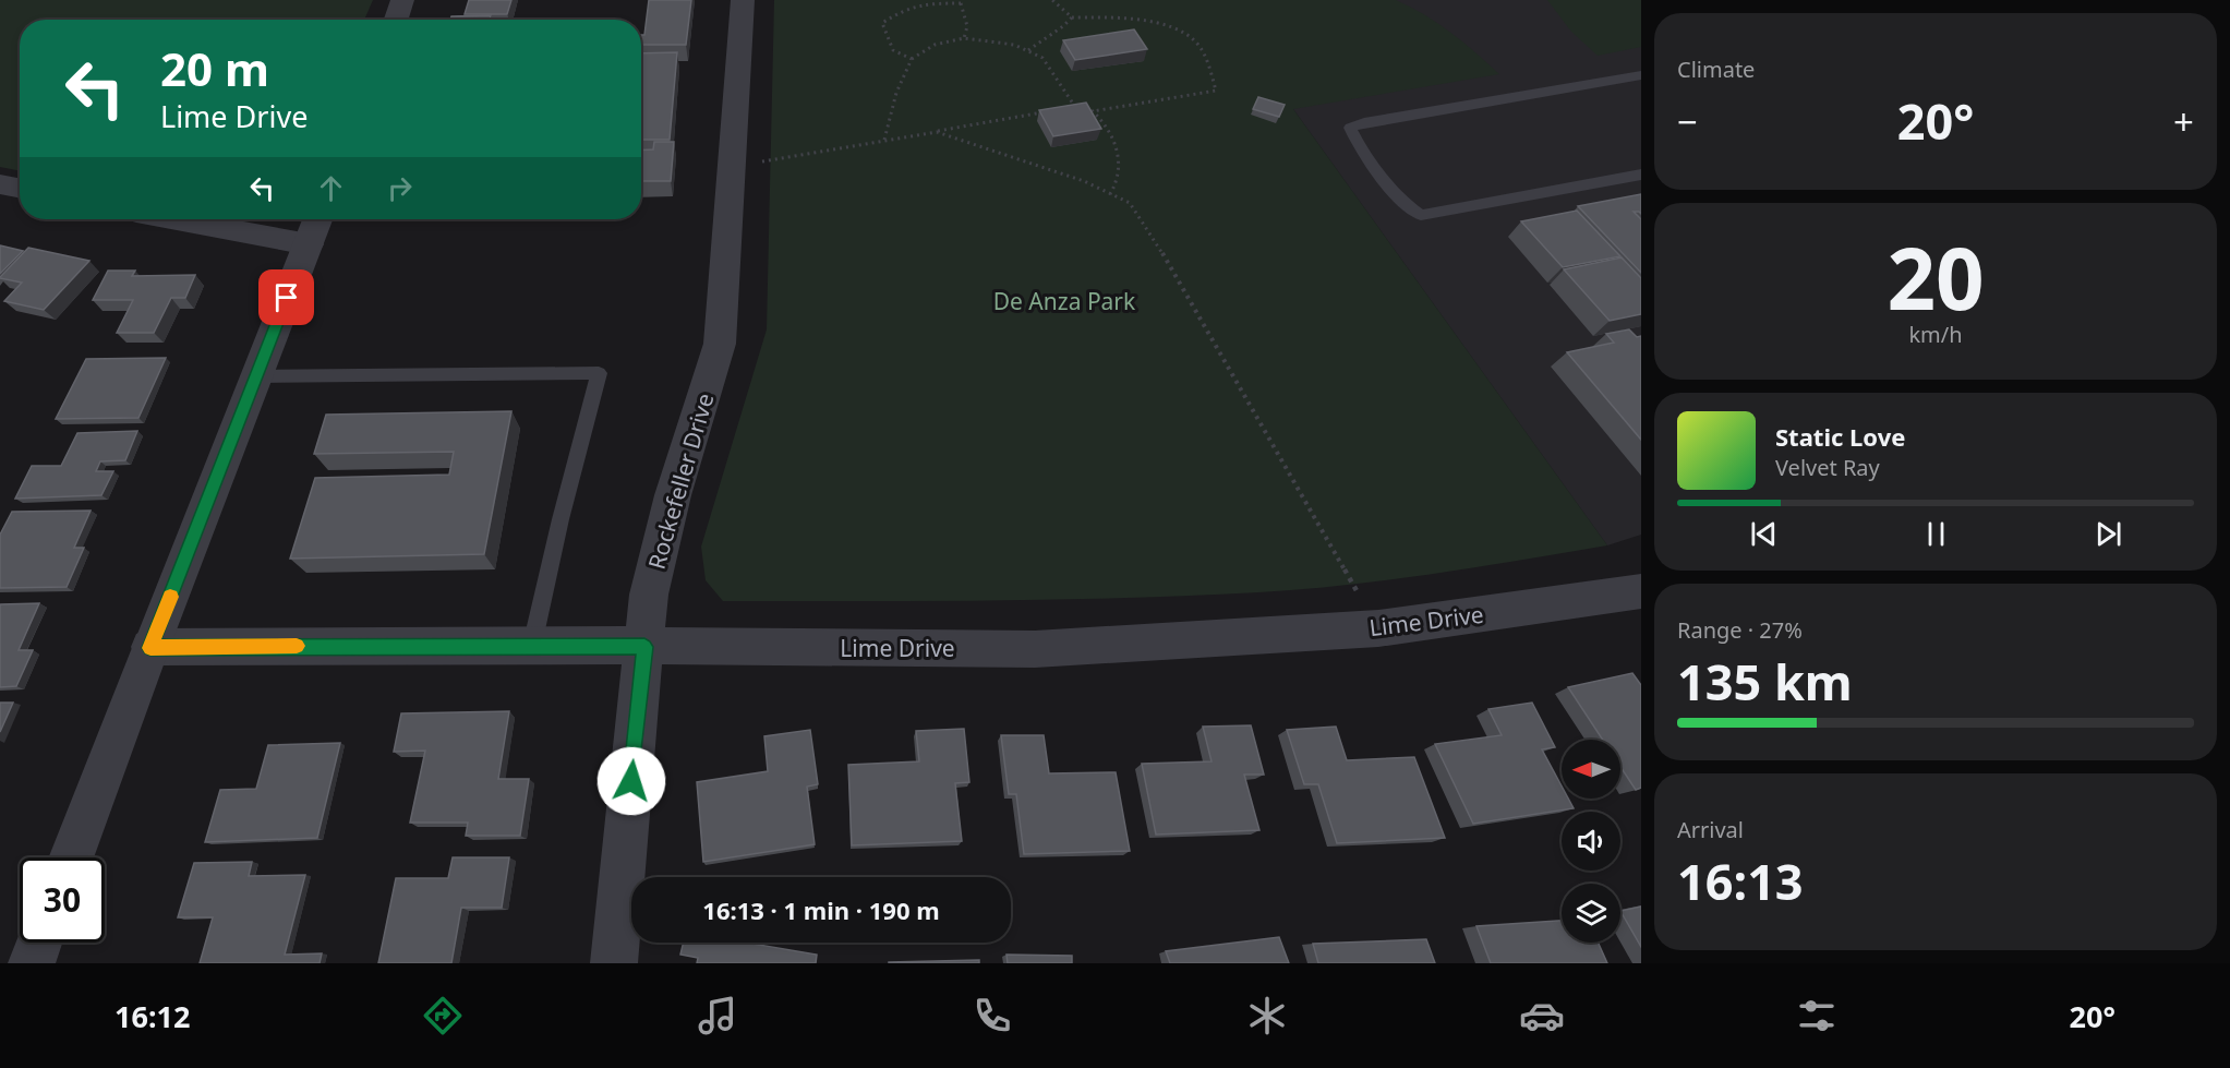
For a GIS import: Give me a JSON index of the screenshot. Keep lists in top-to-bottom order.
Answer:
{
  "streets": {
    "street": ["Rockefeller Drive", "Lime Drive"]
  },
  "crossings": [
    ["Rockefeller Drive", "Lime Drive"]
  ],
  "parks": ["De Anza Park"],
  "north": "left",
  "page": {
    "tile": [
      "Climate",
      ["20", "km/h"],
      ["Range · 27%", "135 km"],
      ["Arrival", "16:13"]
    ],
    "turn": ["20 m", "Lime Drive"],
    "heat": ["−", "20°", "+"],
    "song": ["Static Love", "Velvet Ray"],
    "limit": "30",
    "trip": "16:13 · 1 min · 190 m",
    "tabs": ["16:12", "20°"]
  }
}
